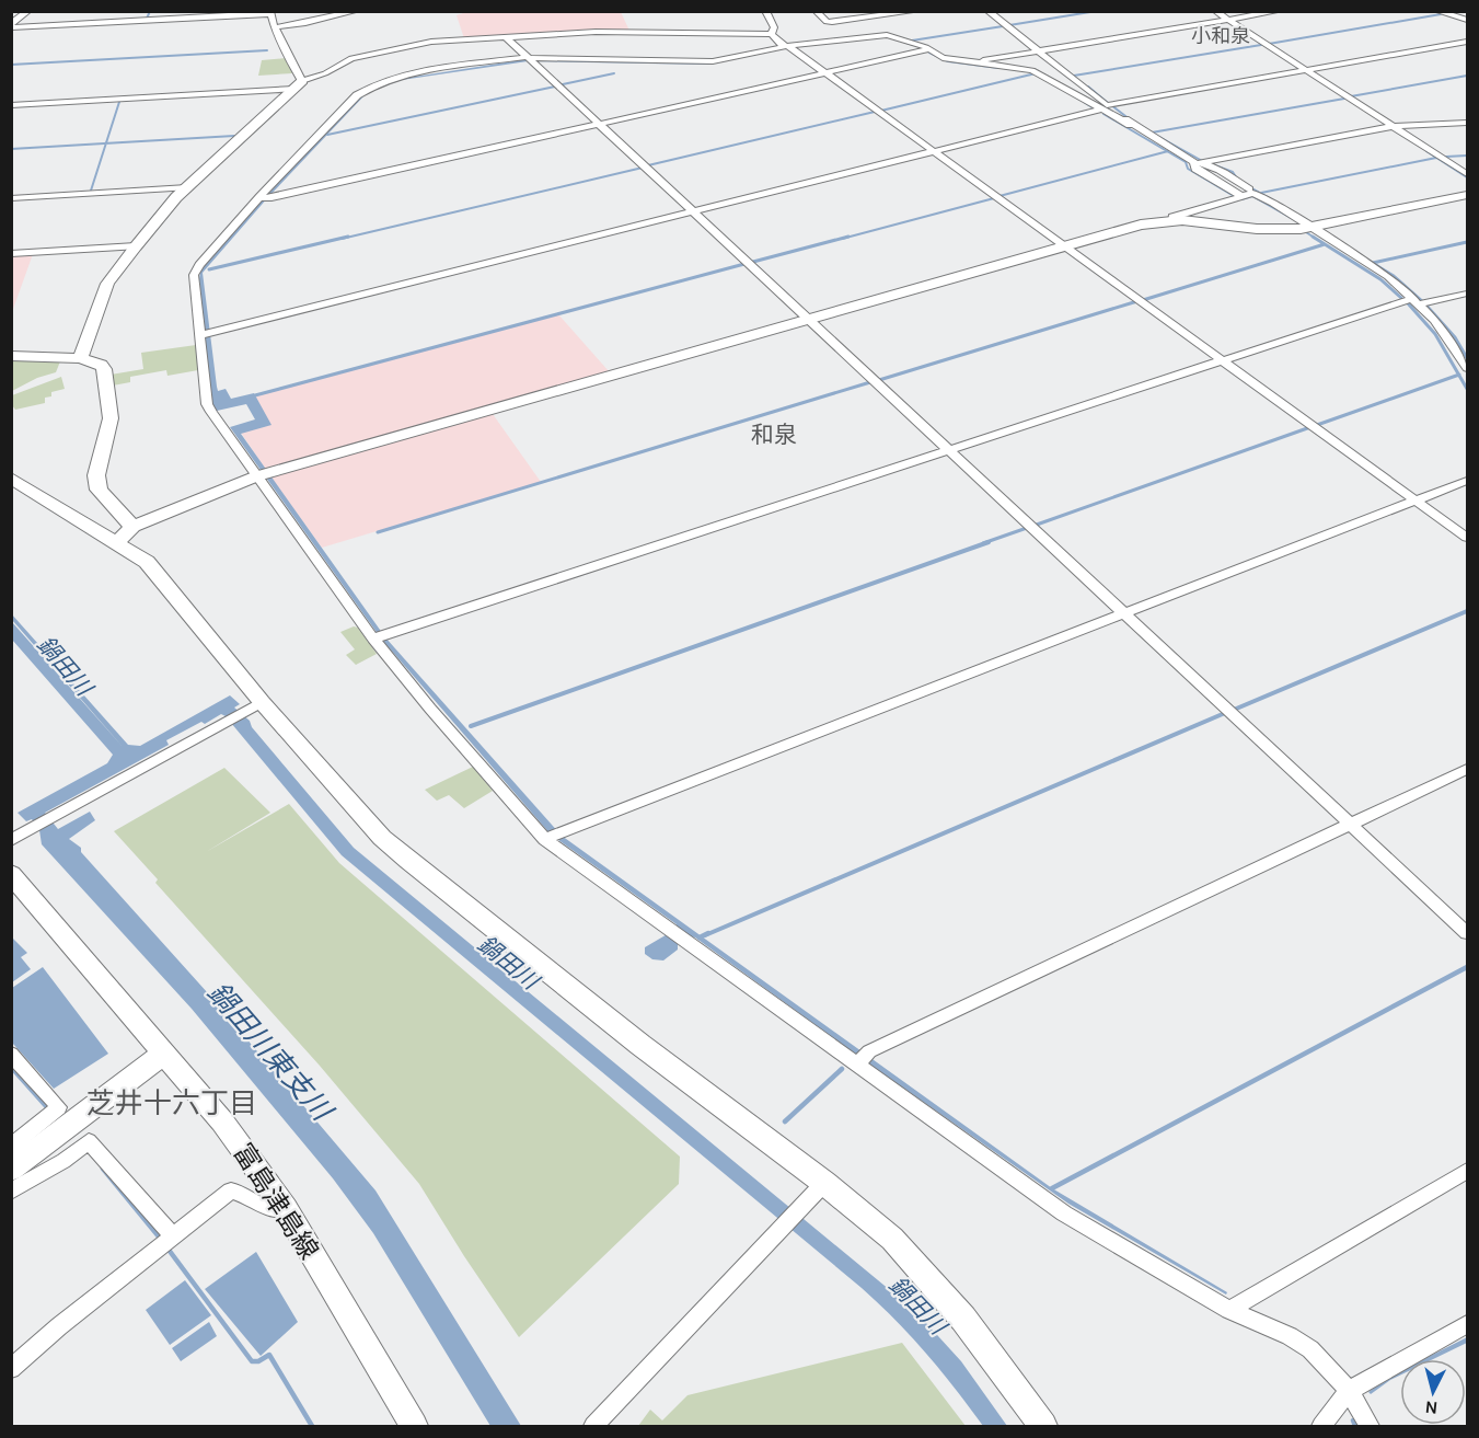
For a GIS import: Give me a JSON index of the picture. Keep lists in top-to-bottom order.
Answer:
{
  "streets": {
    "street": ["富島津島線"]
  },
  "districts": ["小和泉", "和泉", "芝井十六丁目"],
  "water": ["鍋田川", "鍋田川東支川"],
  "north": "bottom"
}
